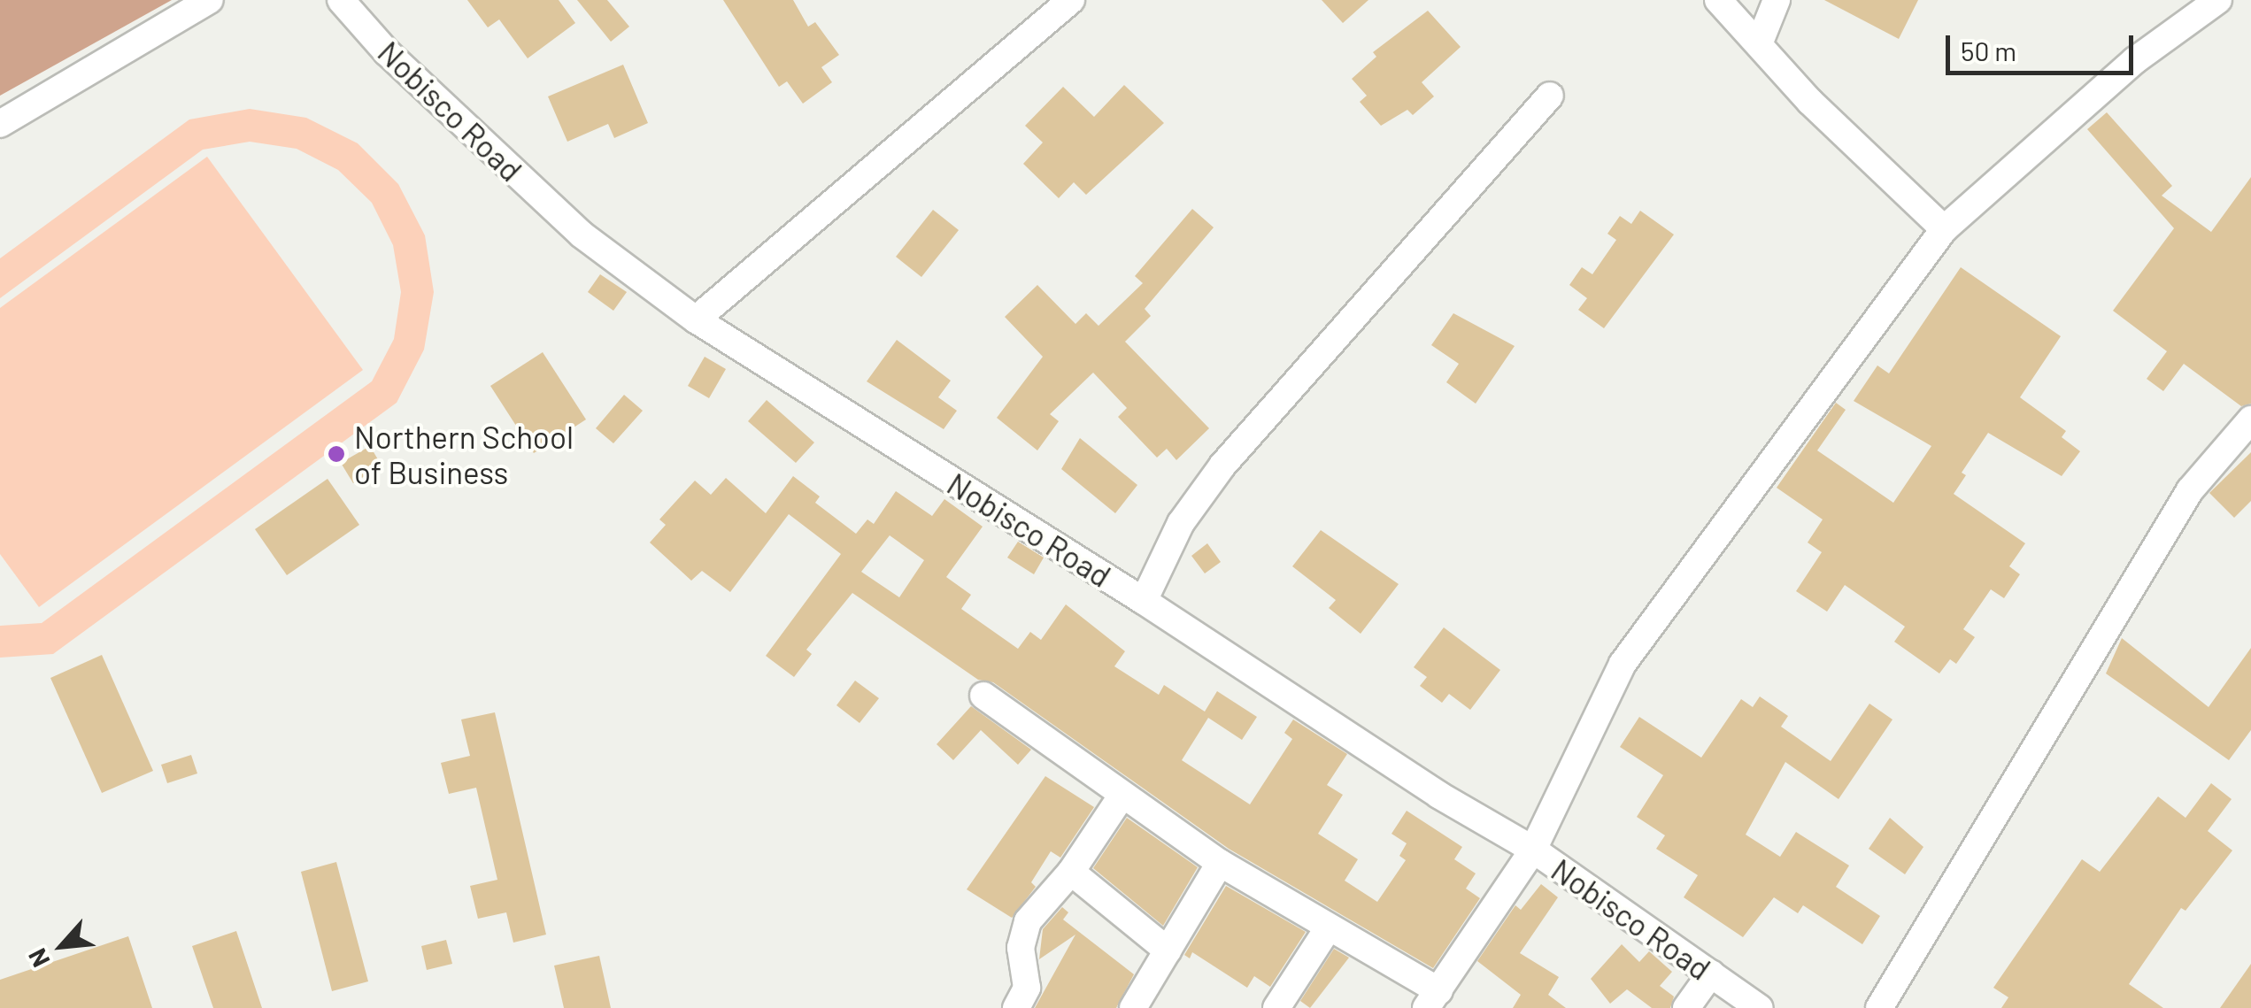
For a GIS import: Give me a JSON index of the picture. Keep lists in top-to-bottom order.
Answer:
{
  "streets": {
    "street": ["Nobisco Road"]
  },
  "places": ["Northern School of Business"],
  "scale_bar": "50 m",
  "north": "bottom left"
}
